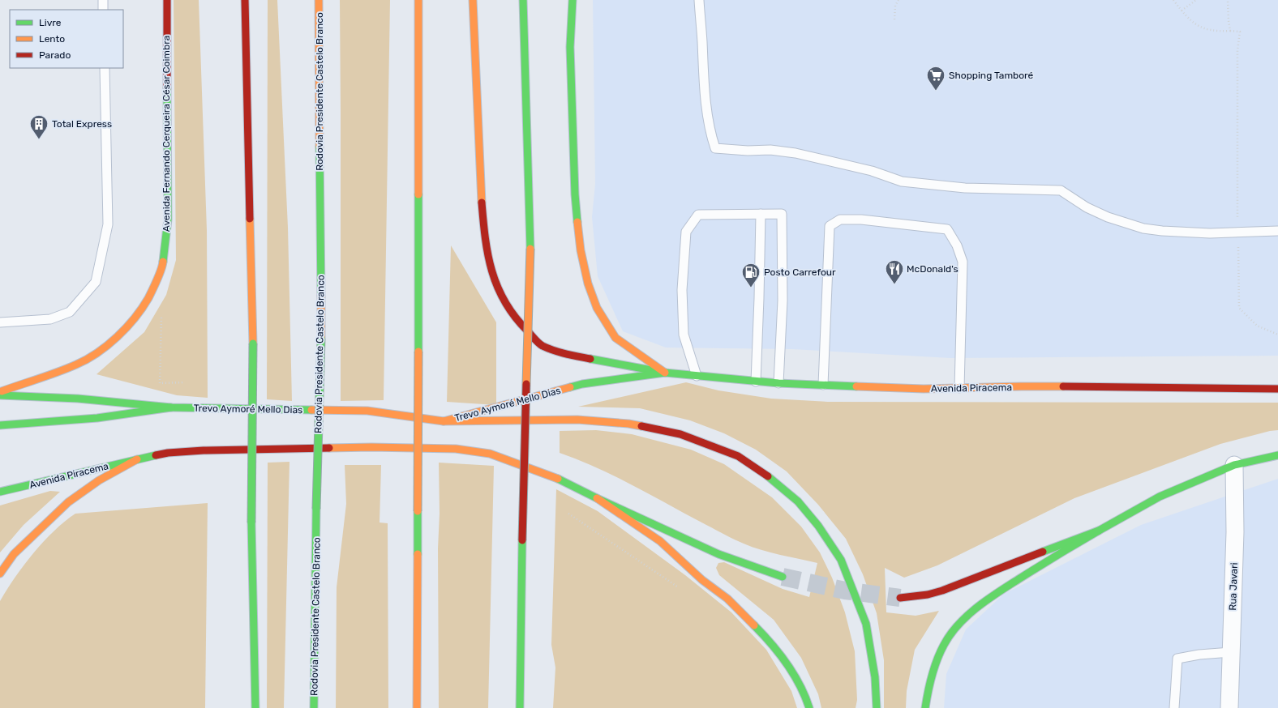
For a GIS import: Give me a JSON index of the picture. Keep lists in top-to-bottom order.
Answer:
{
  "streets": {
    "main road": [
      "Rodovia Presidente Castelo Branco",
      "Avenida Fernando Cerqueira César Coimbra",
      "Avenida Piracema",
      "Trevo Aymoré Mello Dias"
    ],
    "street": ["Rua Javari"]
  },
  "crossings": [
    ["Avenida Piracema", "Trevo Aymoré Mello Dias"]
  ],
  "places": {
    "supermarket": ["Shopping Tamboré"],
    "building": ["Total Express"],
    "restaurant": ["McDonald's"],
    "fuel station": ["Posto Carrefour"]
  },
  "legend": ["Livre", "Lento", "Parado"]
}
